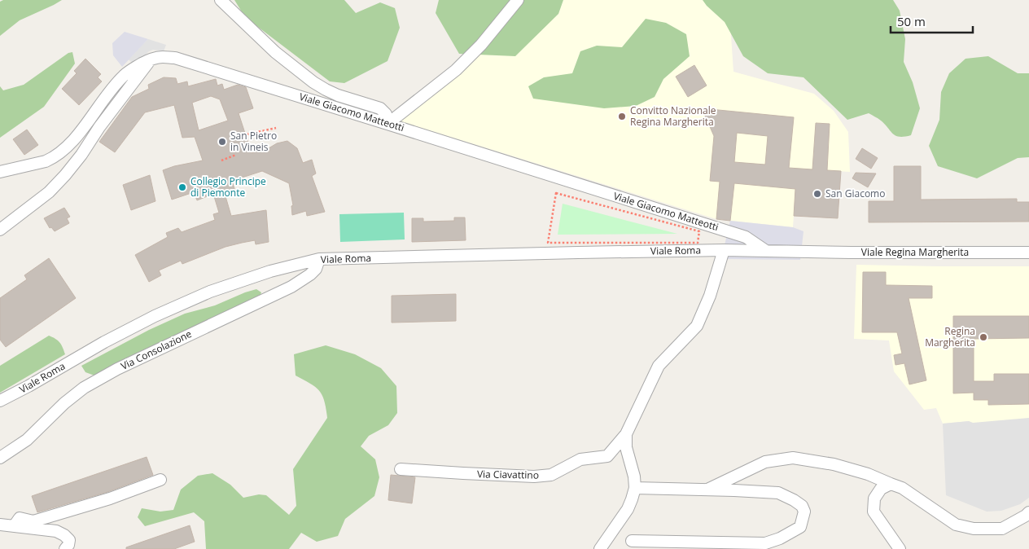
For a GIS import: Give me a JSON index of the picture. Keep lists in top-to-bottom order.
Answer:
{
  "streets": {
    "street": [
      "Viale Giacomo Matteotti",
      "Viale Roma",
      "Viale Regina Margherita",
      "Via Consolazione",
      "Via Ciavattino"
    ]
  },
  "crossings": [
    ["Viale Giacomo Matteotti", "Viale Roma"],
    ["Viale Giacomo Matteotti", "Viale Regina Margherita"],
    ["Viale Roma", "Viale Regina Margherita"],
    ["Viale Roma", "Via Consolazione"],
    ["Viale Roma", "Via Ciavattino"]
  ],
  "places": [
    "Convitto Nazionale Regina Margherita",
    "San Pietro in Vineis",
    "Collegio Principe di Piemonte",
    "San Giacomo",
    "Regina Margherita"
  ],
  "scale_bar": "50 m"
}
